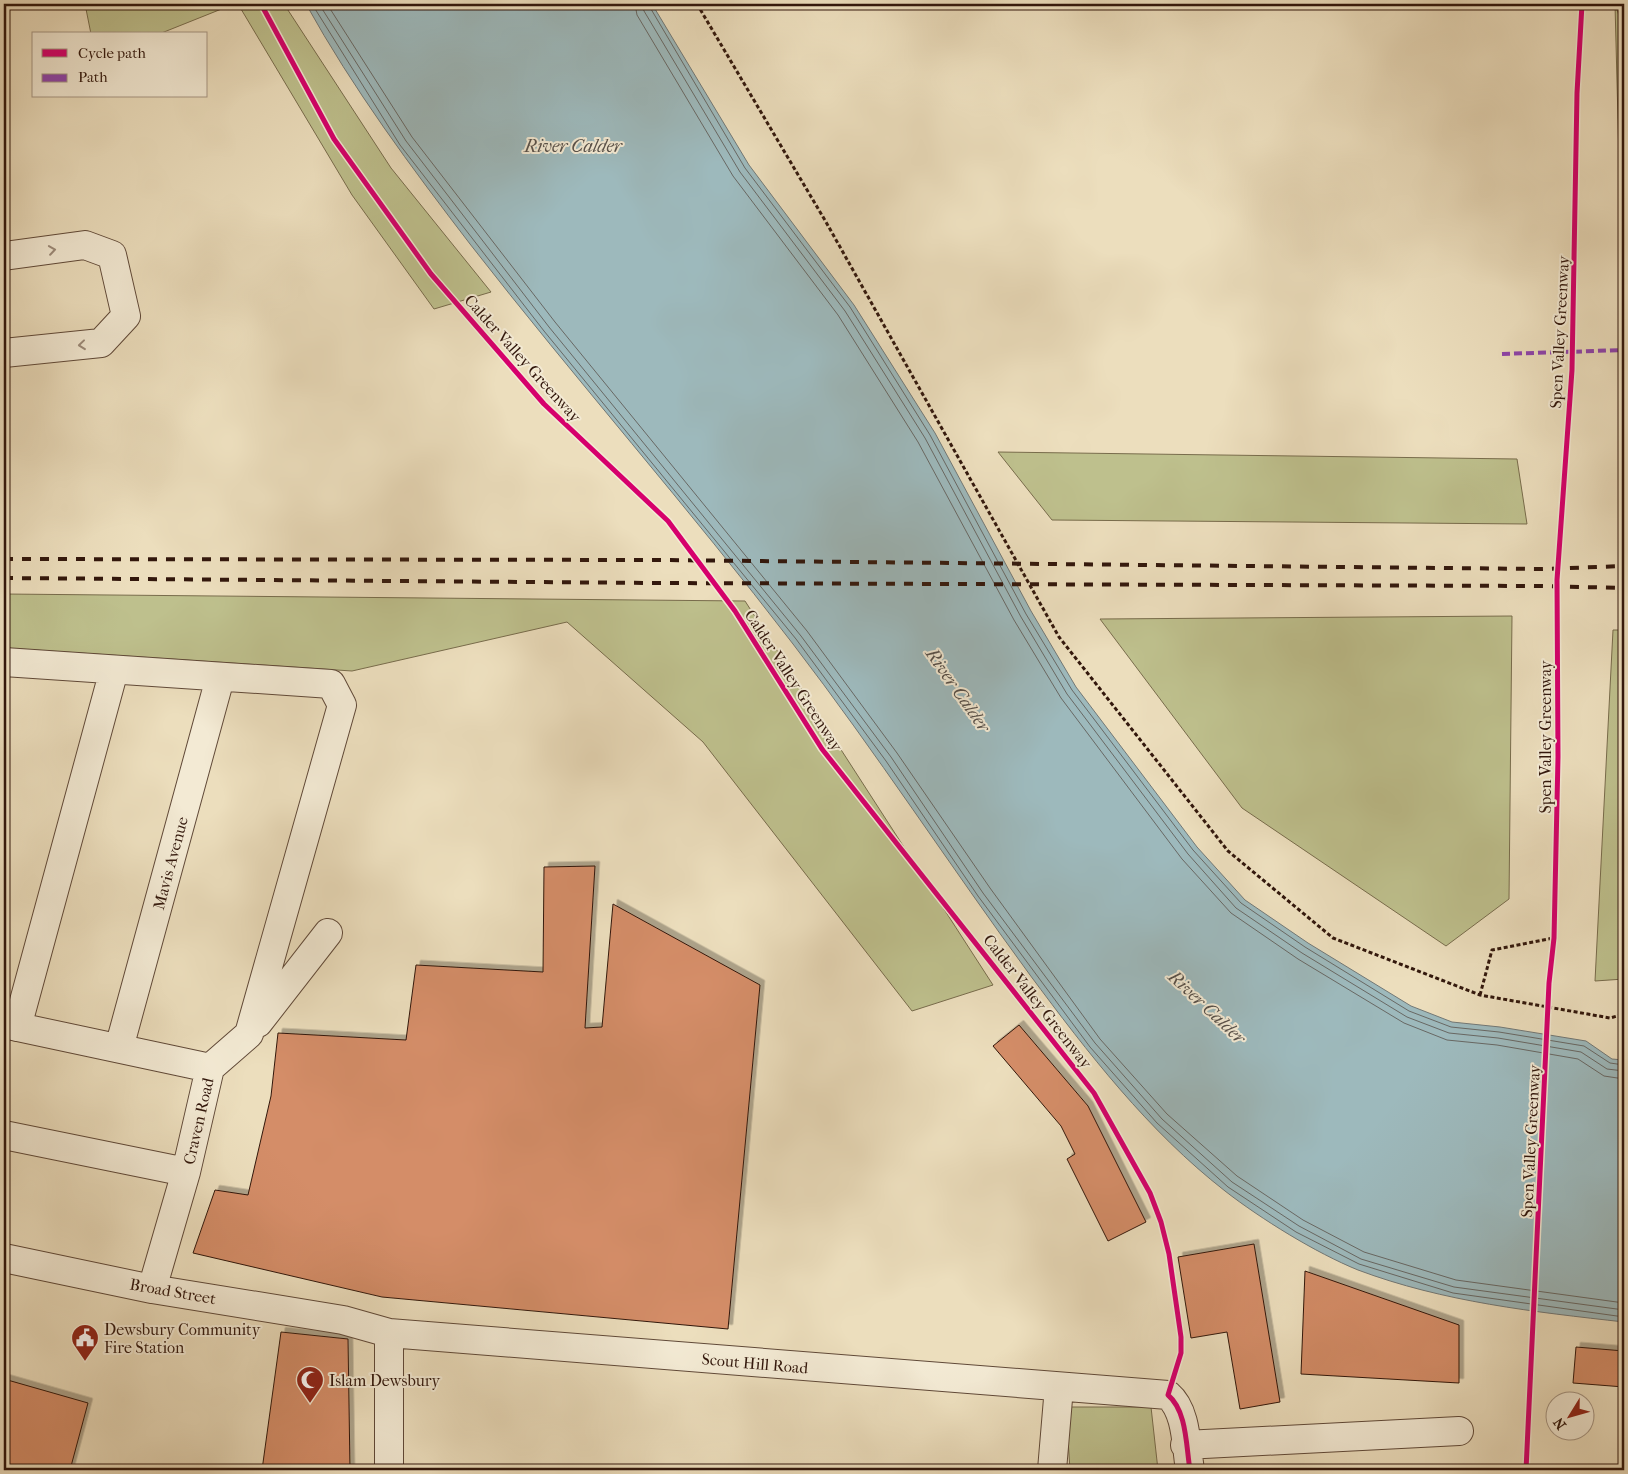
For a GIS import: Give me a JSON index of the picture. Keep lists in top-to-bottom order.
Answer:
{
  "streets": {
    "street": [
      "Mavis Avenue",
      "Craven Road",
      "Broad Street",
      "Scout Hill Road"
    ],
    "cycle path": ["Spen Valley Greenway", "Calder Valley Greenway"]
  },
  "crossings": [
    ["Mavis Avenue", "Craven Road"],
    ["Craven Road", "Broad Street"],
    ["Broad Street", "Scout Hill Road"]
  ],
  "water": ["River Calder"],
  "places": {
    "public building": ["Dewsbury Community Fire Station"],
    "mosque": ["Islam Dewsbury"]
  },
  "legend": ["Cycle path", "Path"],
  "north": "bottom left"
}
